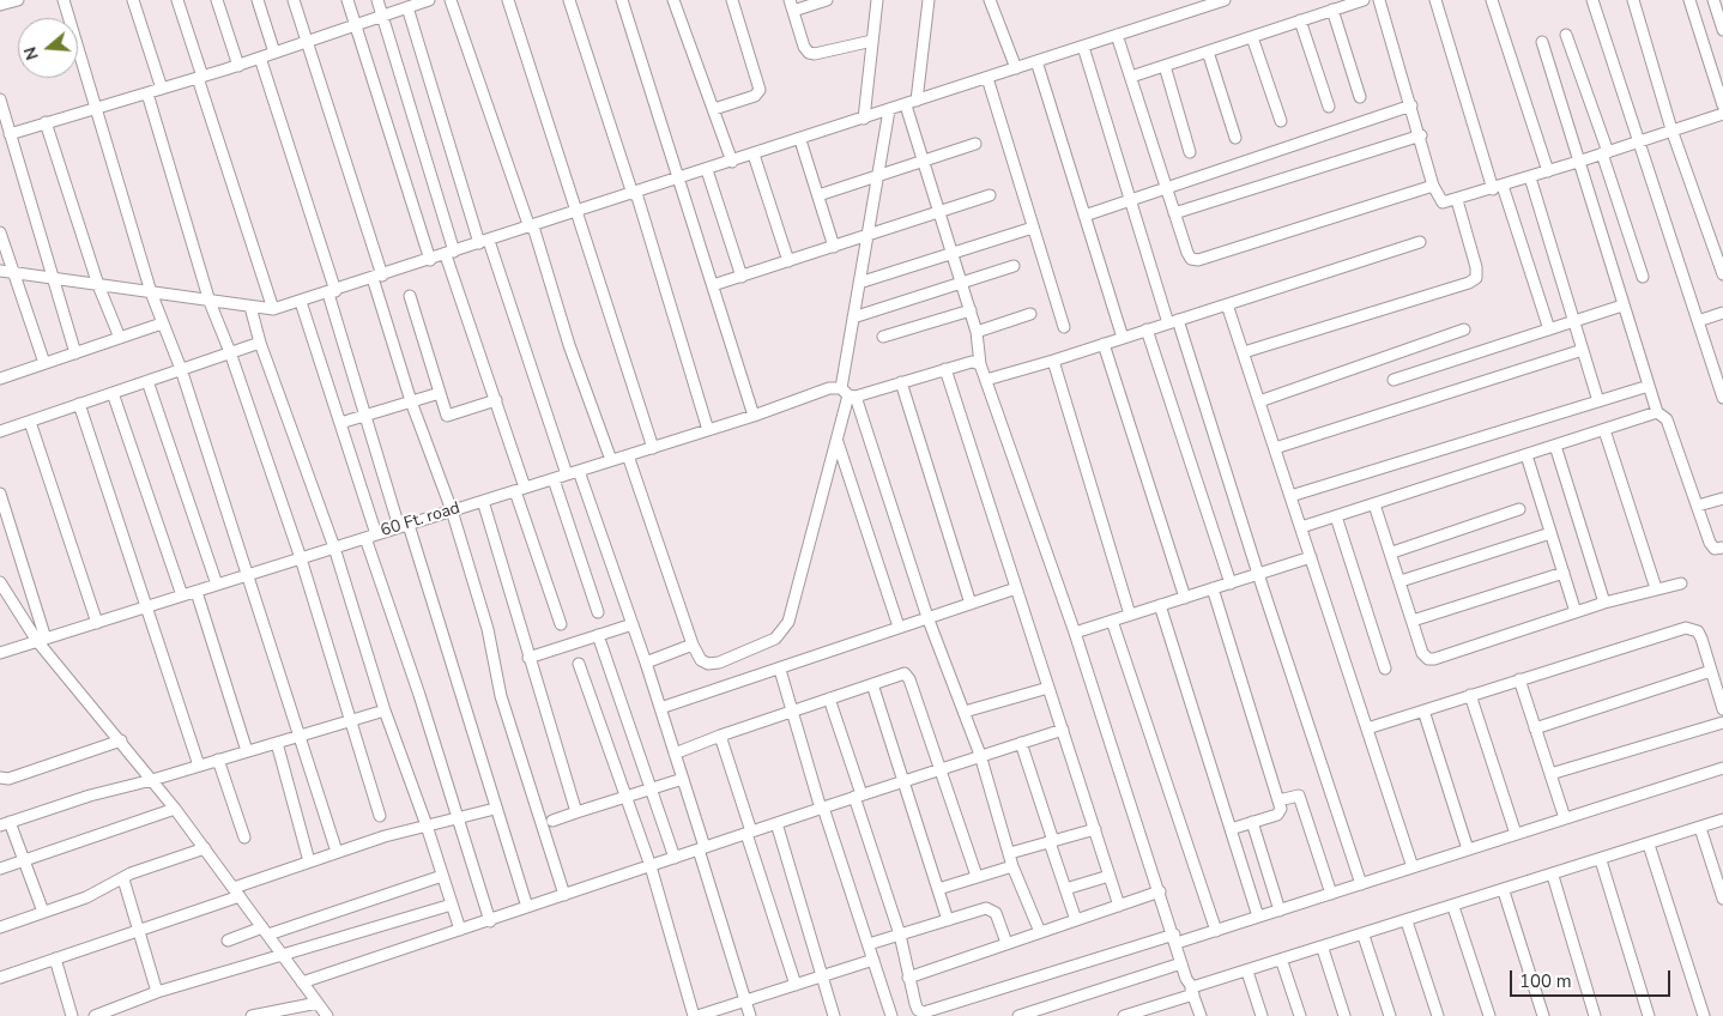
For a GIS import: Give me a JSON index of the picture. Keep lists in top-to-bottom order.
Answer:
{
  "streets": {
    "street": ["60 Ft. road"]
  },
  "scale_bar": "100 m",
  "north": "left"
}
